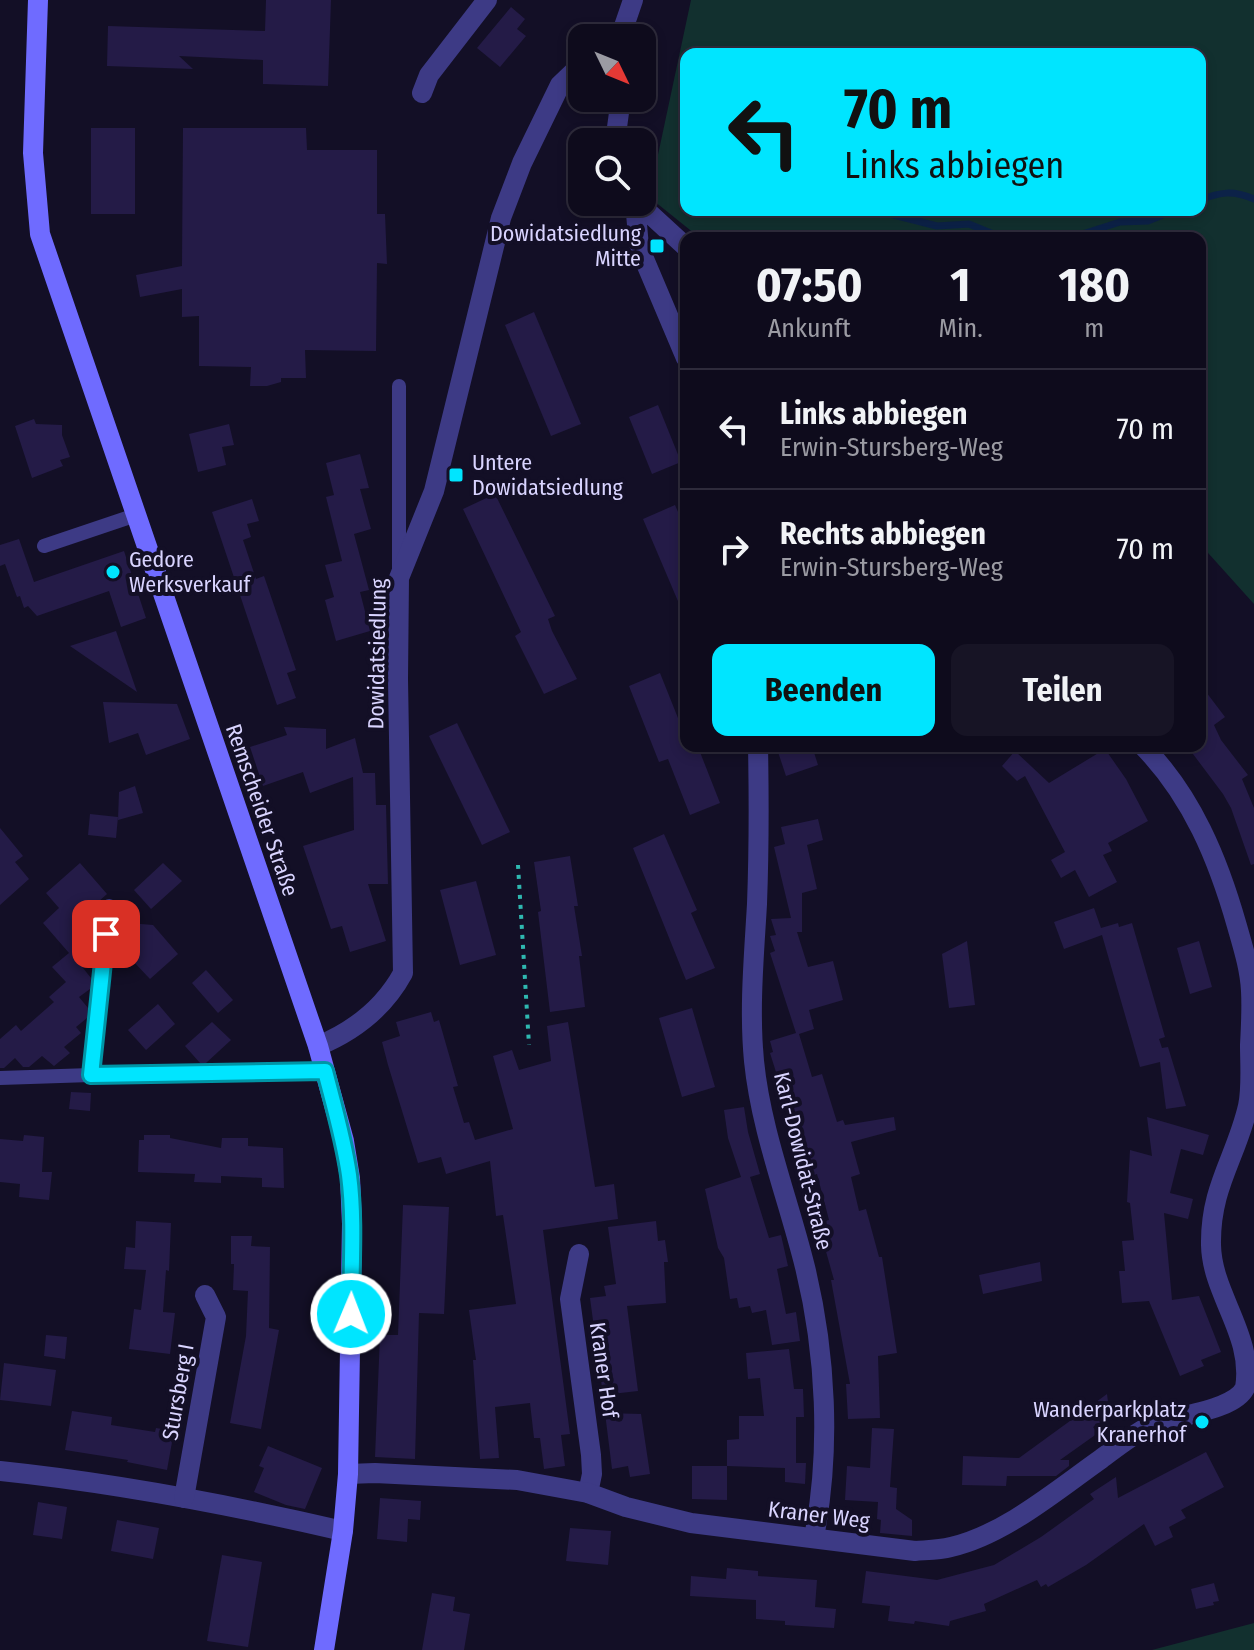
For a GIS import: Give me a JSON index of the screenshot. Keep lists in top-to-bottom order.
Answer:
{
  "streets": {
    "main road": ["Remscheider Straße"],
    "street": [
      "Dowidatsiedlung",
      "Karl-Dowidat-Straße",
      "Kraner Hof",
      "Stursberg I",
      "Kraner Weg"
    ]
  },
  "crossings": [
    ["Dowidatsiedlung", "Remscheider Straße"],
    ["Remscheider Straße", "Kraner Weg"],
    ["Karl-Dowidat-Straße", "Kraner Weg"],
    ["Kraner Hof", "Kraner Weg"]
  ],
  "places": {
    "transit": ["Dowidatsiedlung Mitte", "Untere Dowidatsiedlung"],
    "other": ["Gedore Werksverkauf", "Wanderparkplatz Kranerhof"]
  },
  "north": "bottom right",
  "page": {
    "turn": ["70 m", "Links abbiegen"],
    "eta": [
      "07:50",
      "Ankunft",
      "1",
      "Min.",
      "180",
      "m"
    ],
    "list": [
      {
        "name": "Links abbiegen",
        "note": "Erwin-Stursberg-Weg",
        "value": "70 m"
      },
      {
        "name": "Rechts abbiegen",
        "note": "Erwin-Stursberg-Weg",
        "value": "70 m"
      }
    ],
    "buttons": ["Beenden", "Teilen"]
  }
}
